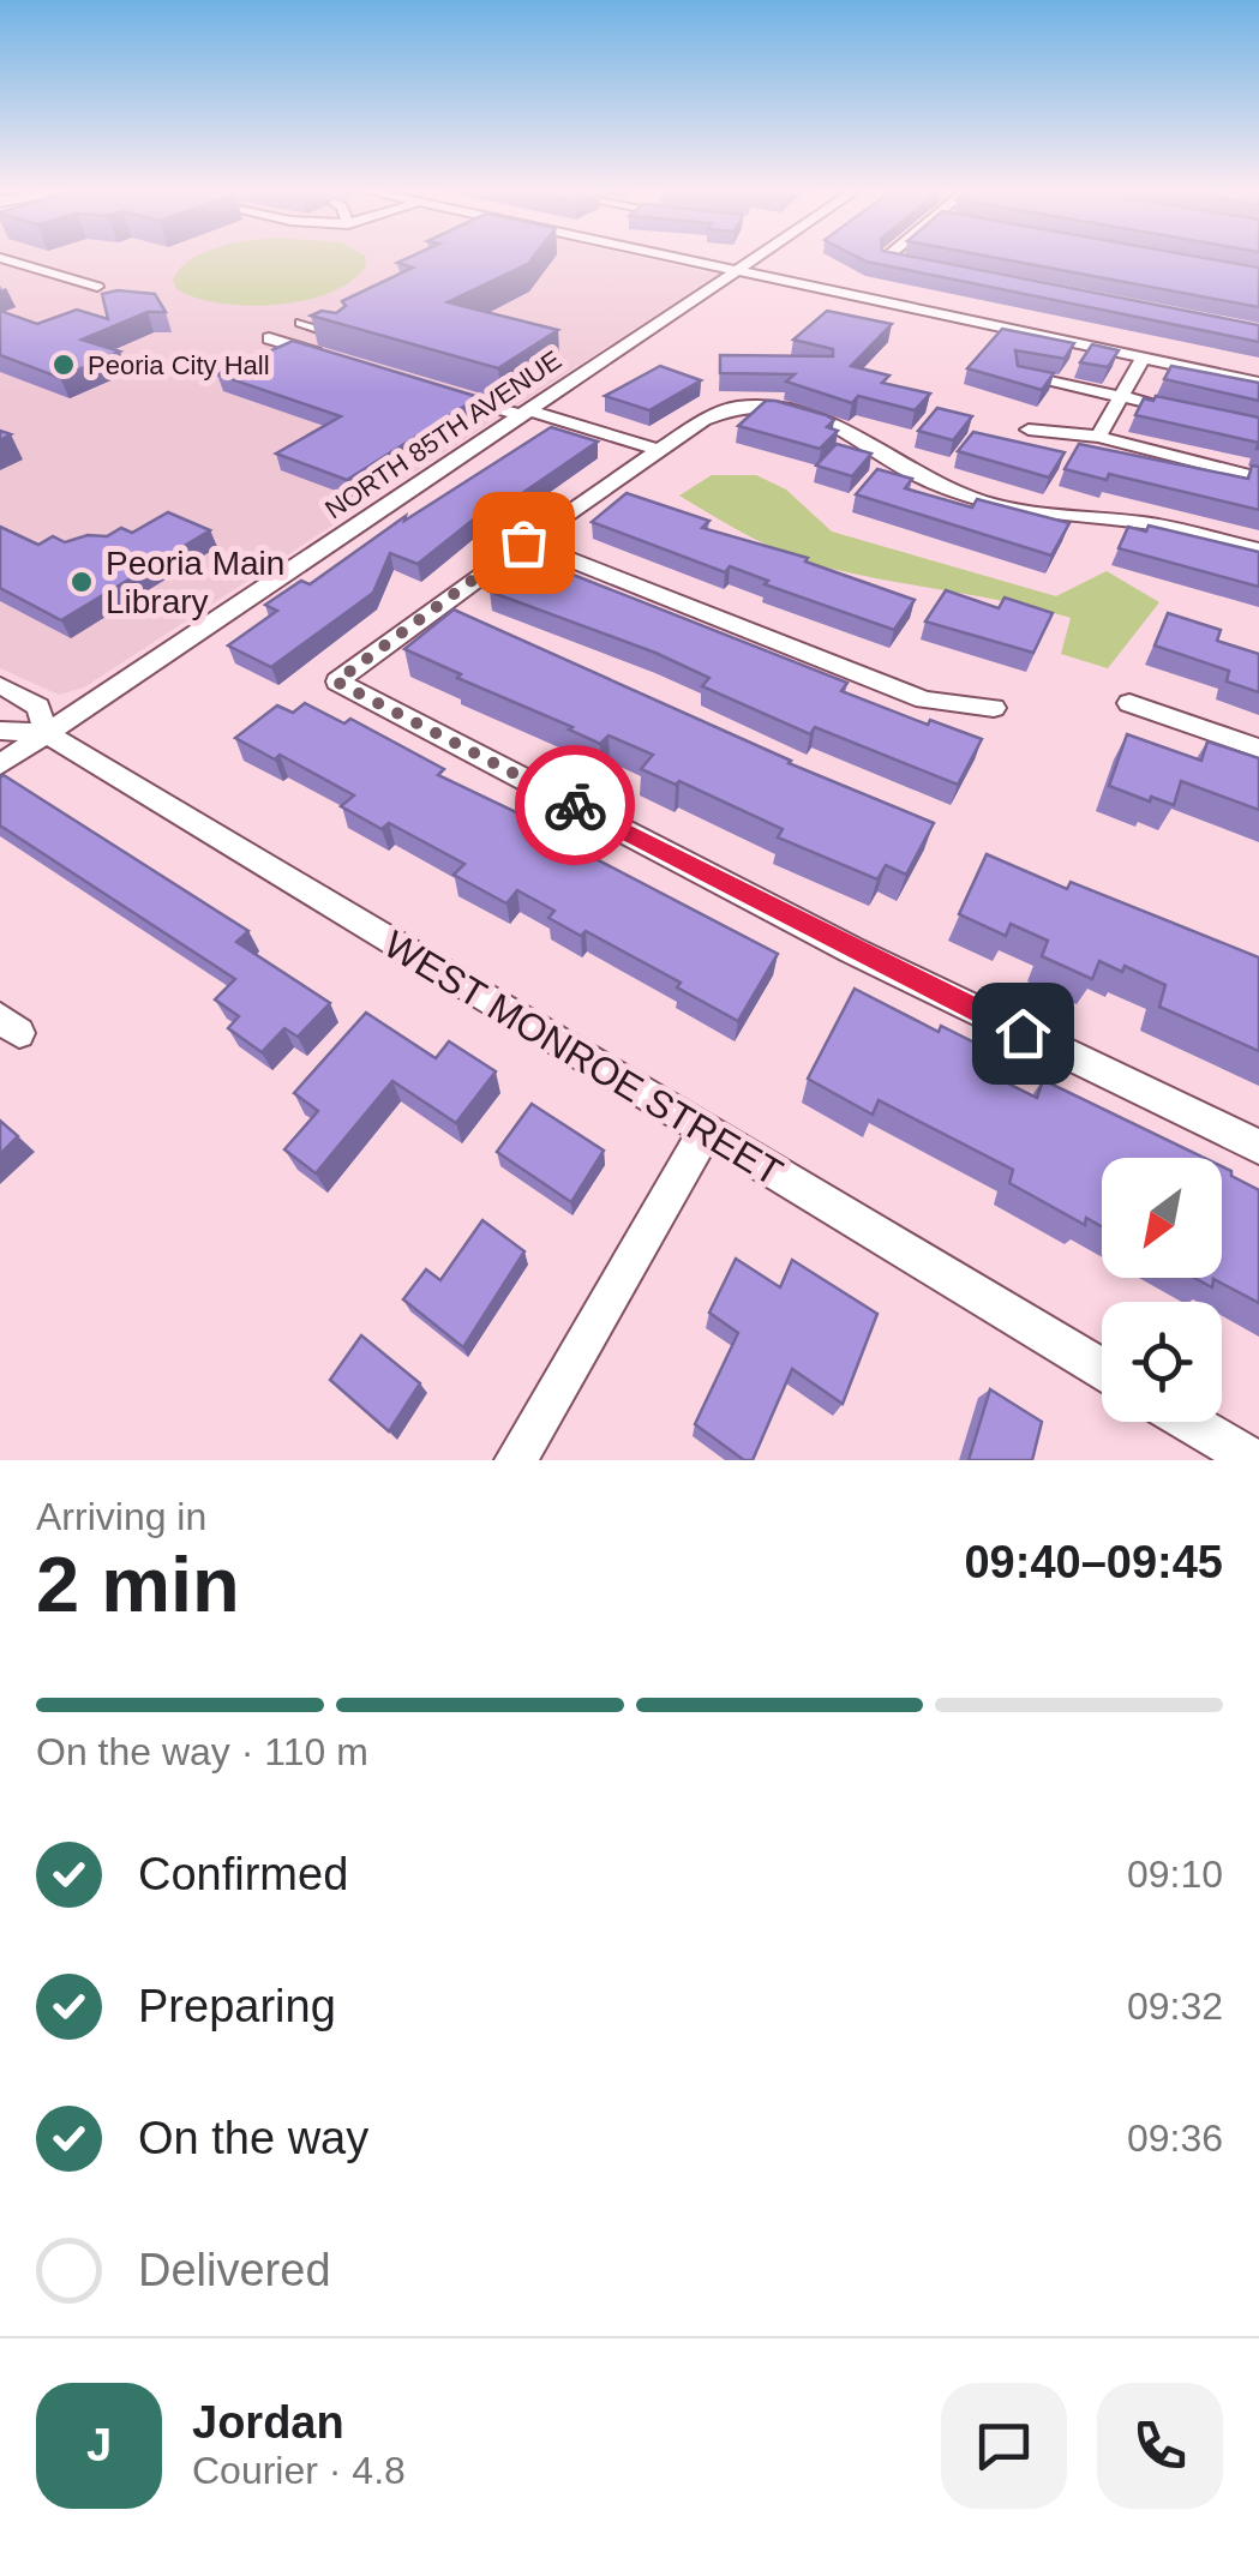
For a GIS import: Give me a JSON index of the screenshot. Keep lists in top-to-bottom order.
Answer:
{
  "streets": {
    "street": ["NORTH 85TH AVENUE", "WEST MONROE STREET"]
  },
  "crossings": [
    ["NORTH 85TH AVENUE", "WEST MONROE STREET"]
  ],
  "places": ["Peoria City Hall", "Peoria Main Library"],
  "north": "bottom left",
  "page": {
    "heading": ["2 min", "Arriving in", "09:40–09:45"],
    "panel": ["Jordan", "Courier · 4.8"],
    "bar": "On the way · 110 m",
    "list": [
      ["Confirmed", "09:10"],
      ["Preparing", "09:32"],
      ["On the way", "09:36"],
      "Delivered"
    ],
    "round": "J"
  }
}
